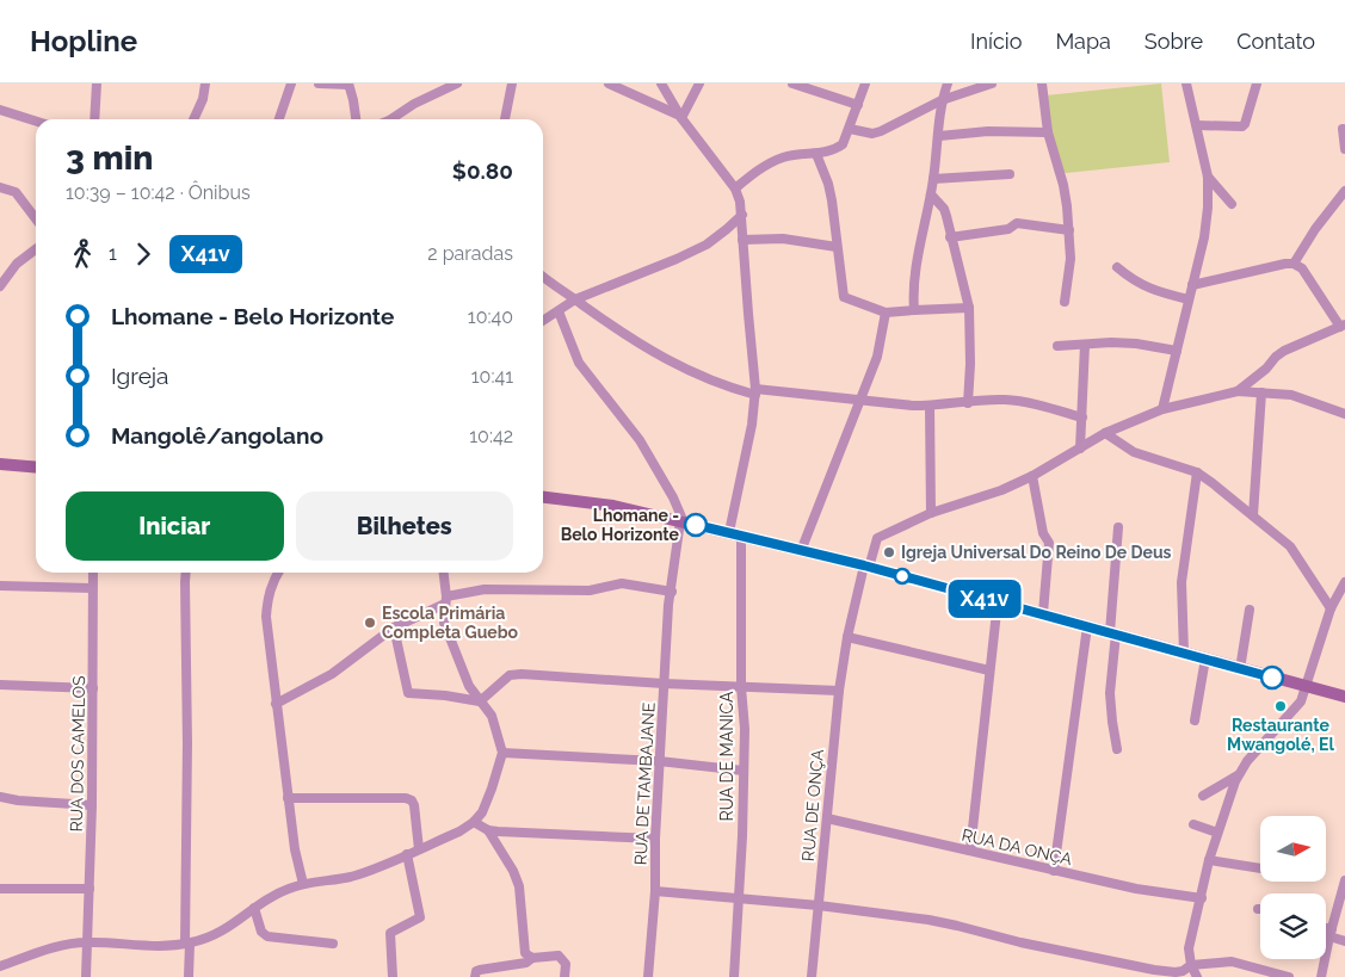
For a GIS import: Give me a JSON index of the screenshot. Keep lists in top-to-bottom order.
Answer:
{
  "streets": {
    "street": [
      "RUA DOS CAMELOS",
      "RUA DE MANICA",
      "RUA DE TAMBAJANE",
      "RUA DE ONÇA",
      "RUA DA ONÇA"
    ]
  },
  "crossings": [
    ["RUA DE ONÇA", "RUA DA ONÇA"]
  ],
  "places": [
    "Lhomane - Belo Horizonte",
    "Igreja Universal Do Reino De Deus",
    "Escola Primária Completa Guebo",
    "Restaurante Mwangolé, El"
  ],
  "lines": ["bus line X41v"],
  "north": "right",
  "page": {
    "header": "Hopline",
    "nav": [
      "Início",
      "Mapa",
      "Sobre",
      "Contato"
    ],
    "on_map": "X41v",
    "heading": ["3 min", "10:39 – 10:42 · Ônibus", "$0.80"],
    "legs": ["1", "X41v", "2 paradas"],
    "list": [
      {
        "name": "Lhomane - Belo Horizonte",
        "value": "10:40"
      },
      {
        "name": "Igreja",
        "value": "10:41"
      },
      {
        "name": "Mangolê/angolano",
        "value": "10:42"
      }
    ],
    "buttons": ["Iniciar", "Bilhetes"]
  }
}
